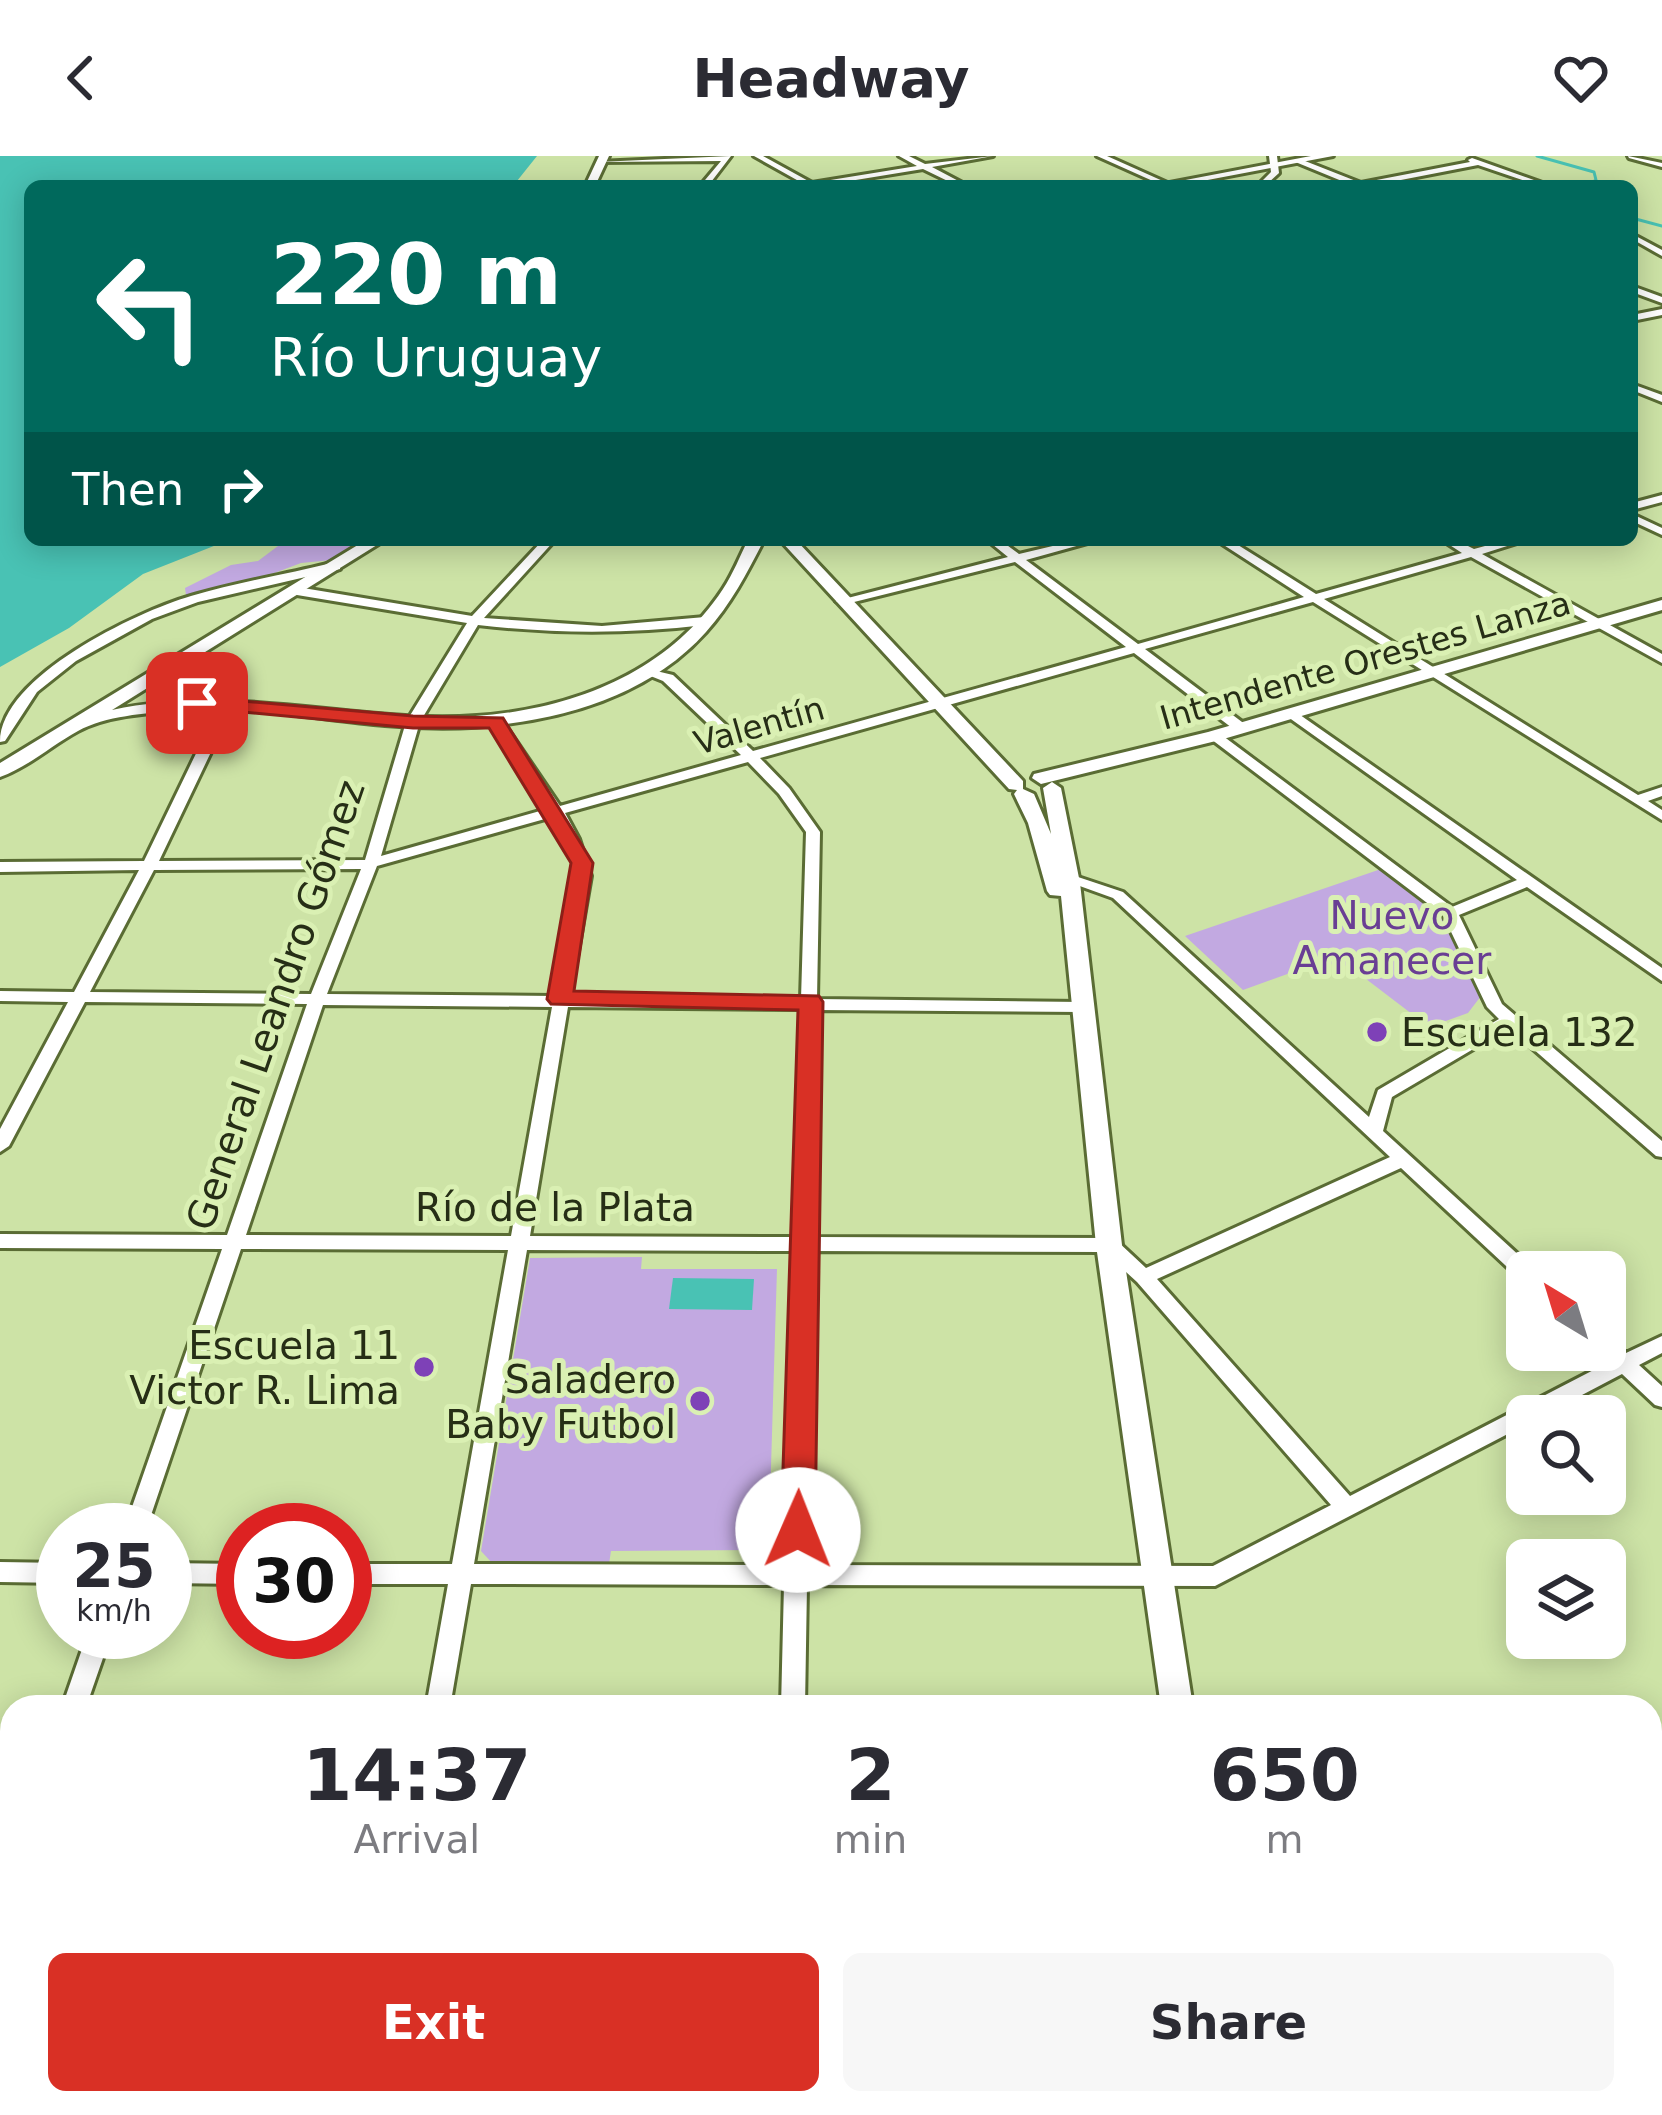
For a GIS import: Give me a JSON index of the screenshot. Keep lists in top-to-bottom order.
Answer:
{
  "streets": {
    "street": [
      "Intendente Orestes Lanza",
      "Valentín",
      "General Leandro Gómez",
      "Río de la Plata"
    ]
  },
  "crossings": [
    ["Valentín", "General Leandro Gómez"],
    ["General Leandro Gómez", "Río de la Plata"]
  ],
  "parks": ["Nuevo Amanecer"],
  "places": ["Escuela 132", "Escuela 11 Victor R. Lima", "Saladero Baby Futbol"],
  "north": "top left",
  "page": {
    "header": "Headway",
    "turn": ["220 m", "Río Uruguay"],
    "then": "Then",
    "speed": "25 km/h",
    "limit": "30",
    "eta": [
      "14:37",
      "Arrival",
      "2",
      "min",
      "650",
      "m"
    ],
    "buttons": ["Exit", "Share"]
  }
}
